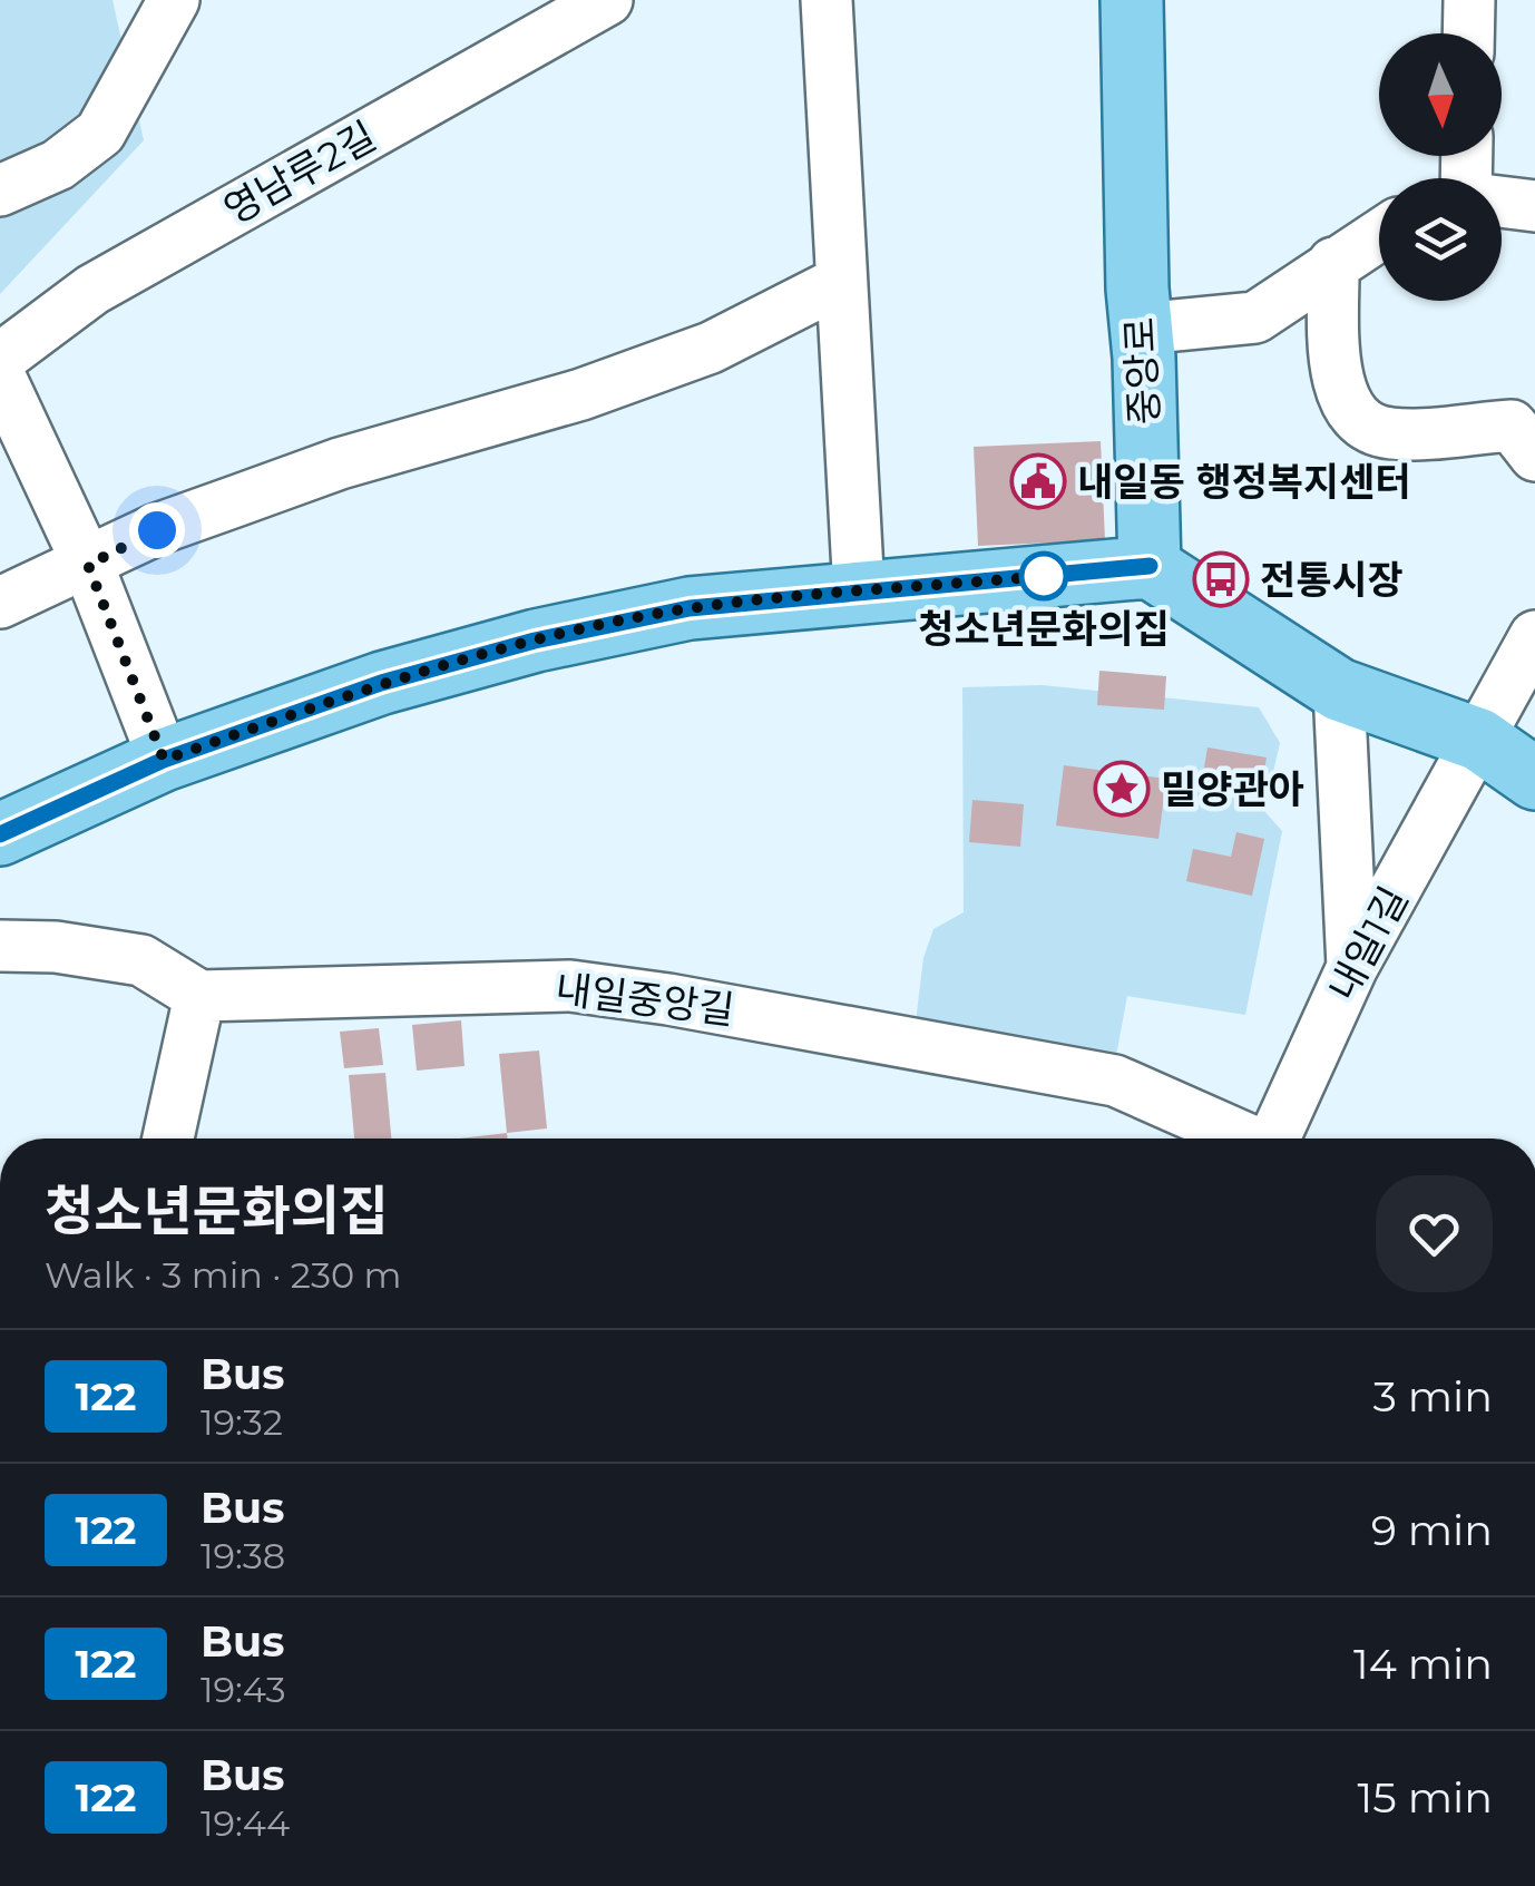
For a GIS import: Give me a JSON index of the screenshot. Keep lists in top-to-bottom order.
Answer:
{
  "streets": {
    "main road": ["중앙로"],
    "street": ["영남루2길", "내일1길", "내일중앙길"]
  },
  "places": {
    "public building": ["내일동 행정복지센터"],
    "other": ["청소년문화의집"],
    "bus stop": ["전통시장"],
    "place": ["밀양관아"]
  },
  "lines": ["bus line 122"],
  "north": "bottom",
  "page": {
    "heading": ["청소년문화의집", "Walk · 3 min · 230 m"],
    "list": [
      {
        "mark": "122",
        "name": "Bus",
        "note": "19:32",
        "value": "3 min"
      },
      {
        "mark": "122",
        "name": "Bus",
        "note": "19:38",
        "value": "9 min"
      },
      {
        "mark": "122",
        "name": "Bus",
        "note": "19:43",
        "value": "14 min"
      },
      {
        "mark": "122",
        "name": "Bus",
        "note": "19:44",
        "value": "15 min"
      }
    ]
  }
}
